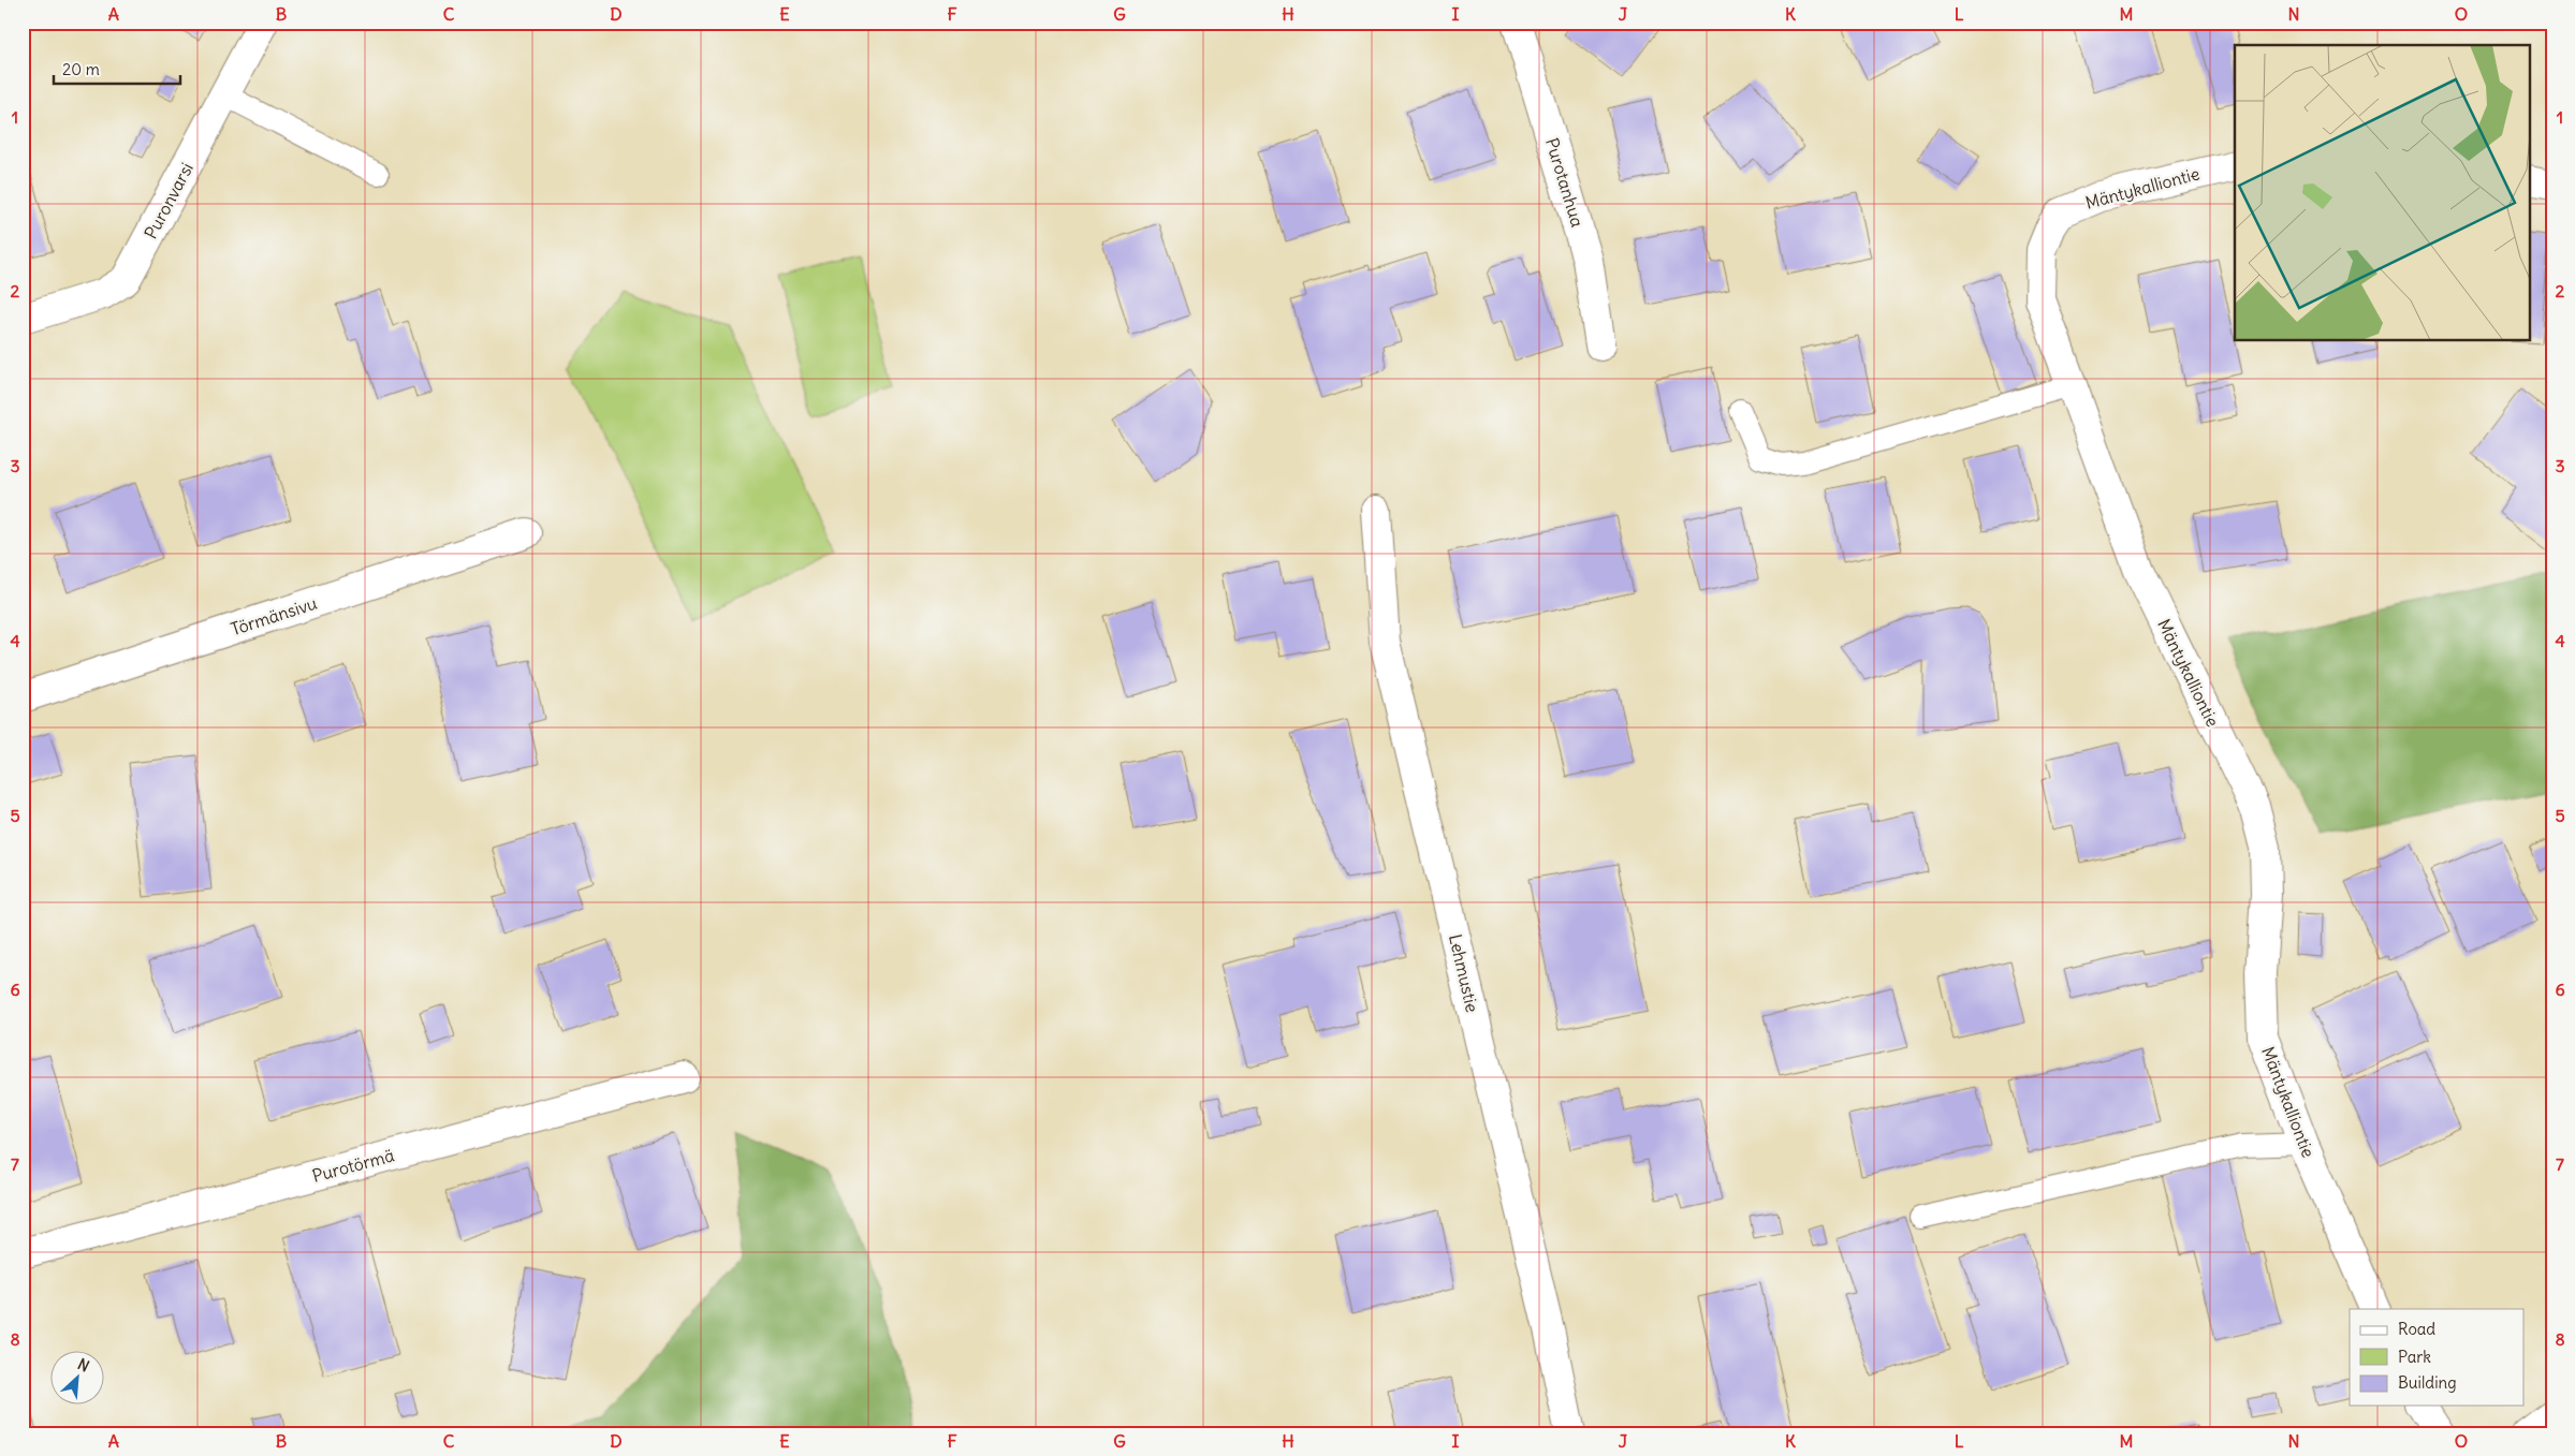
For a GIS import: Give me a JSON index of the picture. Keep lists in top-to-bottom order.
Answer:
{
  "streets": {
    "street": [
      "Purotanhua",
      "Mäntykalliontie",
      "Puronvarsi",
      "Törmänsivu",
      "Lehmustie",
      "Purotörmä"
    ]
  },
  "legend": ["Road", "Park", "Building"],
  "scale_bar": "20 m",
  "north": "top right",
  "grid": {
    "columns": [
      "A",
      "B",
      "C",
      "D",
      "E",
      "F",
      "G",
      "H",
      "I",
      "J",
      "K",
      "L",
      "M",
      "N",
      "O"
    ],
    "rows": [
      "1",
      "2",
      "3",
      "4",
      "5",
      "6",
      "7",
      "8"
    ]
  }
}
